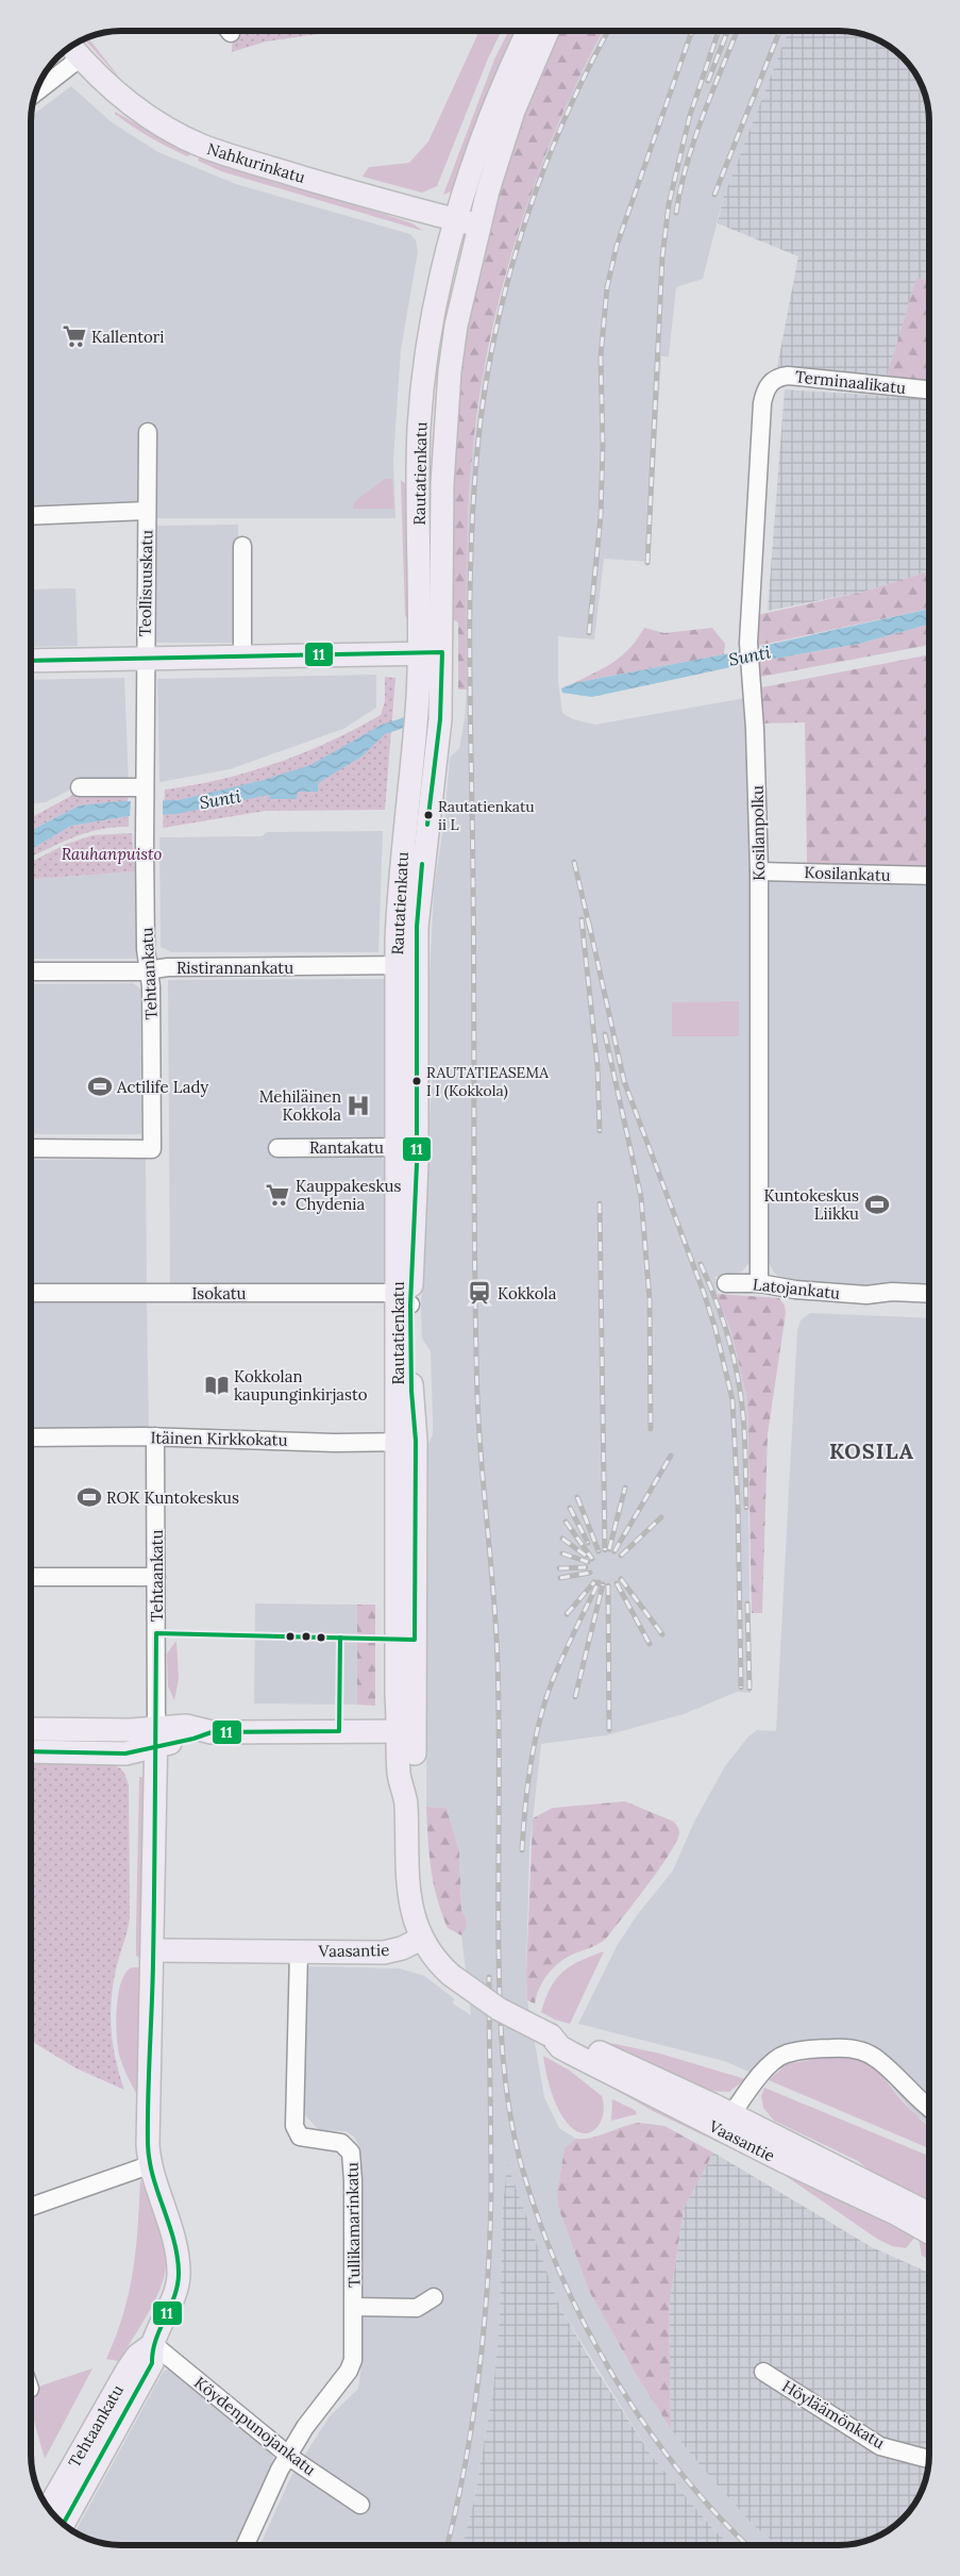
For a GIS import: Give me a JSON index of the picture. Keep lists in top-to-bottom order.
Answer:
{
  "streets": {
    "main road": [
      "Nahkurinkatu",
      "Rautatienkatu",
      "Tehtaankatu",
      "Vaasantie"
    ],
    "street": [
      "Terminaalikatu",
      "Teollisuuskatu",
      "Kosilanpolku",
      "Kosilankatu",
      "Ristirannankatu",
      "Rantakatu",
      "Latojankatu",
      "Isokatu",
      "Itäinen Kirkkokatu",
      "Tullikamarinkatu",
      "Höyläämönkatu",
      "Köydenpunojankatu"
    ]
  },
  "crossings": [
    ["Nahkurinkatu", "Rautatienkatu"],
    ["Terminaalikatu", "Kosilanpolku"],
    ["Rautatienkatu", "Ristirannankatu"],
    ["Rautatienkatu", "Rantakatu"],
    ["Rautatienkatu", "Isokatu"],
    ["Rautatienkatu", "Itäinen Kirkkokatu"],
    ["Rautatienkatu", "Vaasantie"],
    ["Teollisuuskatu", "Tehtaankatu"],
    ["Kosilanpolku", "Kosilankatu"],
    ["Kosilanpolku", "Latojankatu"],
    ["Ristirannankatu", "Tehtaankatu"],
    ["Tehtaankatu", "Itäinen Kirkkokatu"],
    ["Tehtaankatu", "Vaasantie"],
    ["Tehtaankatu", "Köydenpunojankatu"],
    ["Vaasantie", "Tullikamarinkatu"],
    ["Tullikamarinkatu", "Köydenpunojankatu"]
  ],
  "districts": ["KOSILA"],
  "water": ["Sunti"],
  "parks": ["Rauhanpuisto"],
  "places": {
    "supermarket": ["Kallentori", "Kauppakeskus Chydenia"],
    "other": ["Rautatienkatu ii L", "RAUTATIEASEMA I I (Kokkola)"],
    "sports": ["Actilife Lady", "Kuntokeskus Liikku", "ROK Kuntokeskus"],
    "hospital": ["Mehiläinen Kokkola"],
    "station": ["Kokkola"],
    "library": ["Kokkolan kaupunginkirjasto"]
  },
  "lines": ["transit line 11"]
}
